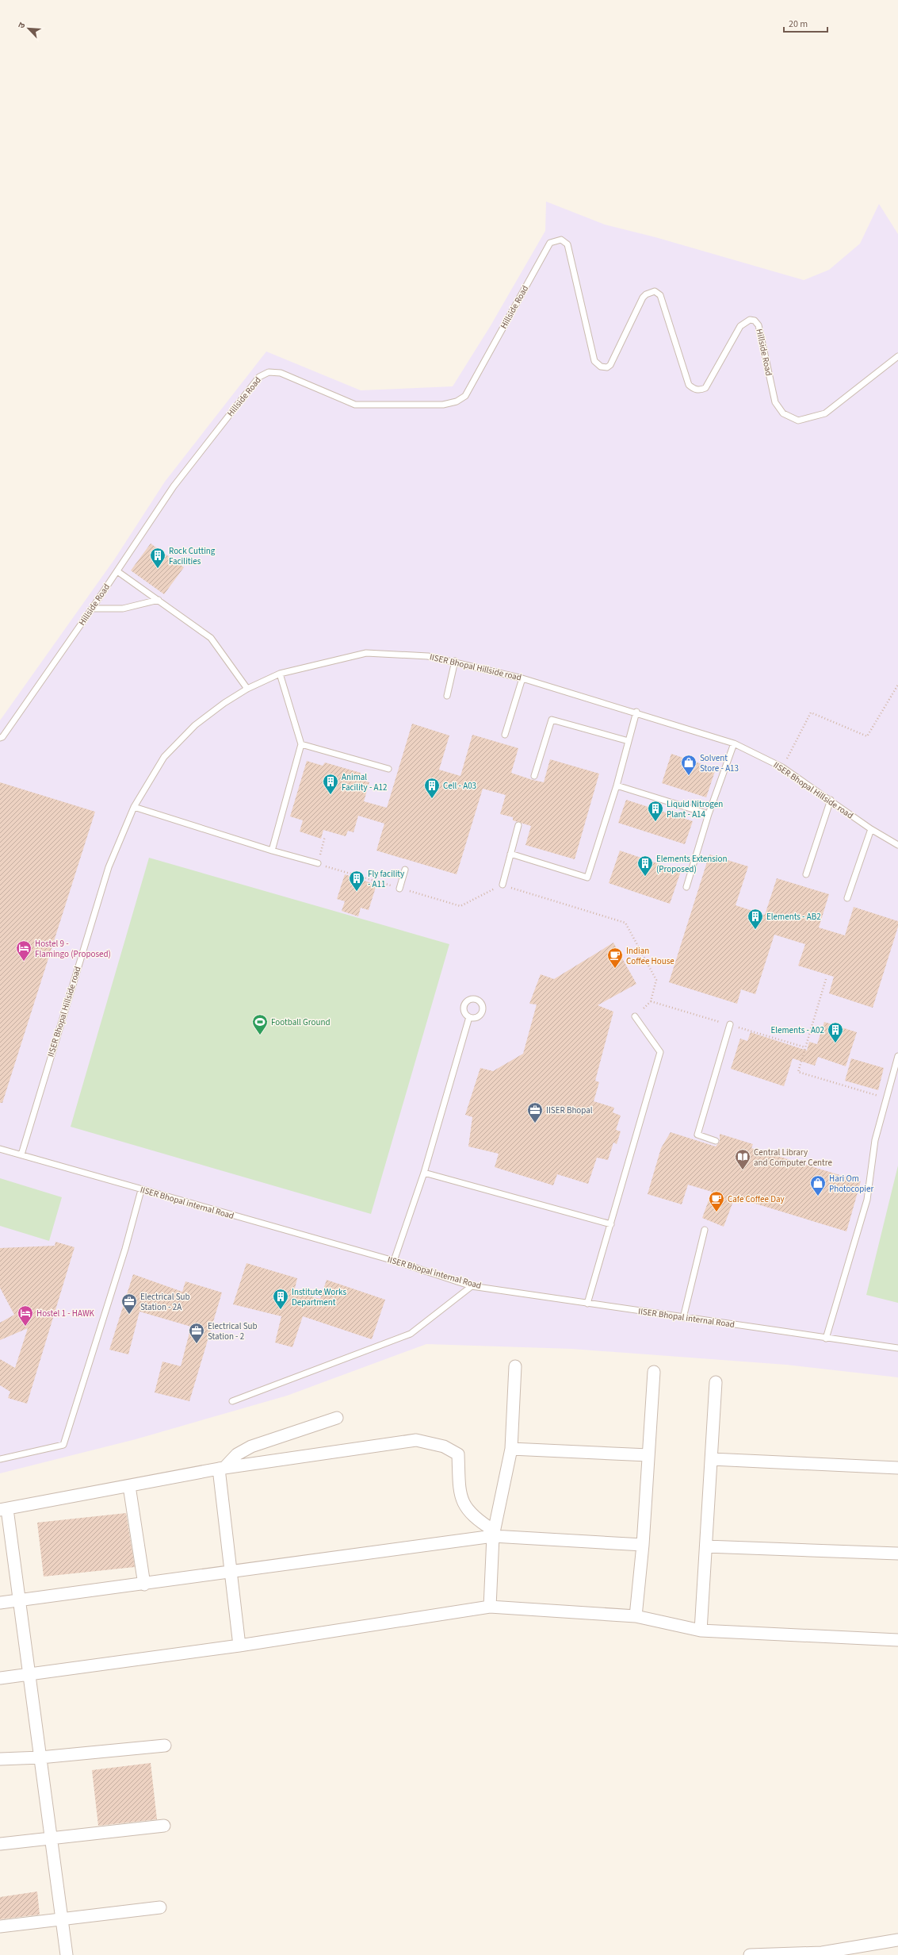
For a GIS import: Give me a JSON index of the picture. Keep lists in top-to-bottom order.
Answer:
{
  "streets": {
    "lane": ["Hillside Road", "IISER Bhopal Hillside road", "IISER Bhopal internal Road"]
  },
  "crossings": [
    ["IISER Bhopal Hillside road", "IISER Bhopal internal Road"]
  ],
  "places": {
    "building": [
      "Rock Cutting Facilities",
      "Animal Facility - A12",
      "Cell - A03",
      "Liquid Nitrogen Plant - A14",
      "Elements Extension (Proposed)",
      "Fly facility - A11",
      "Elements - AB2",
      "Elements - A02",
      "Institute Works Department"
    ],
    "shop": ["Solvent Store - A13", "Hari Om Photocopier"],
    "hotel": ["Hostel 9 - Flamingo (Proposed)", "Hostel 1 - HAWK"],
    "cafe": ["Indian Coffee House", "Cafe Coffee Day"],
    "sports": ["Football Ground"],
    "office": ["IISER Bhopal", "Electrical Sub Station - 2A", "Electrical Sub Station - 2"],
    "library": ["Central Library and Computer Centre"]
  },
  "scale_bar": "20 m",
  "north": "top left"
}
